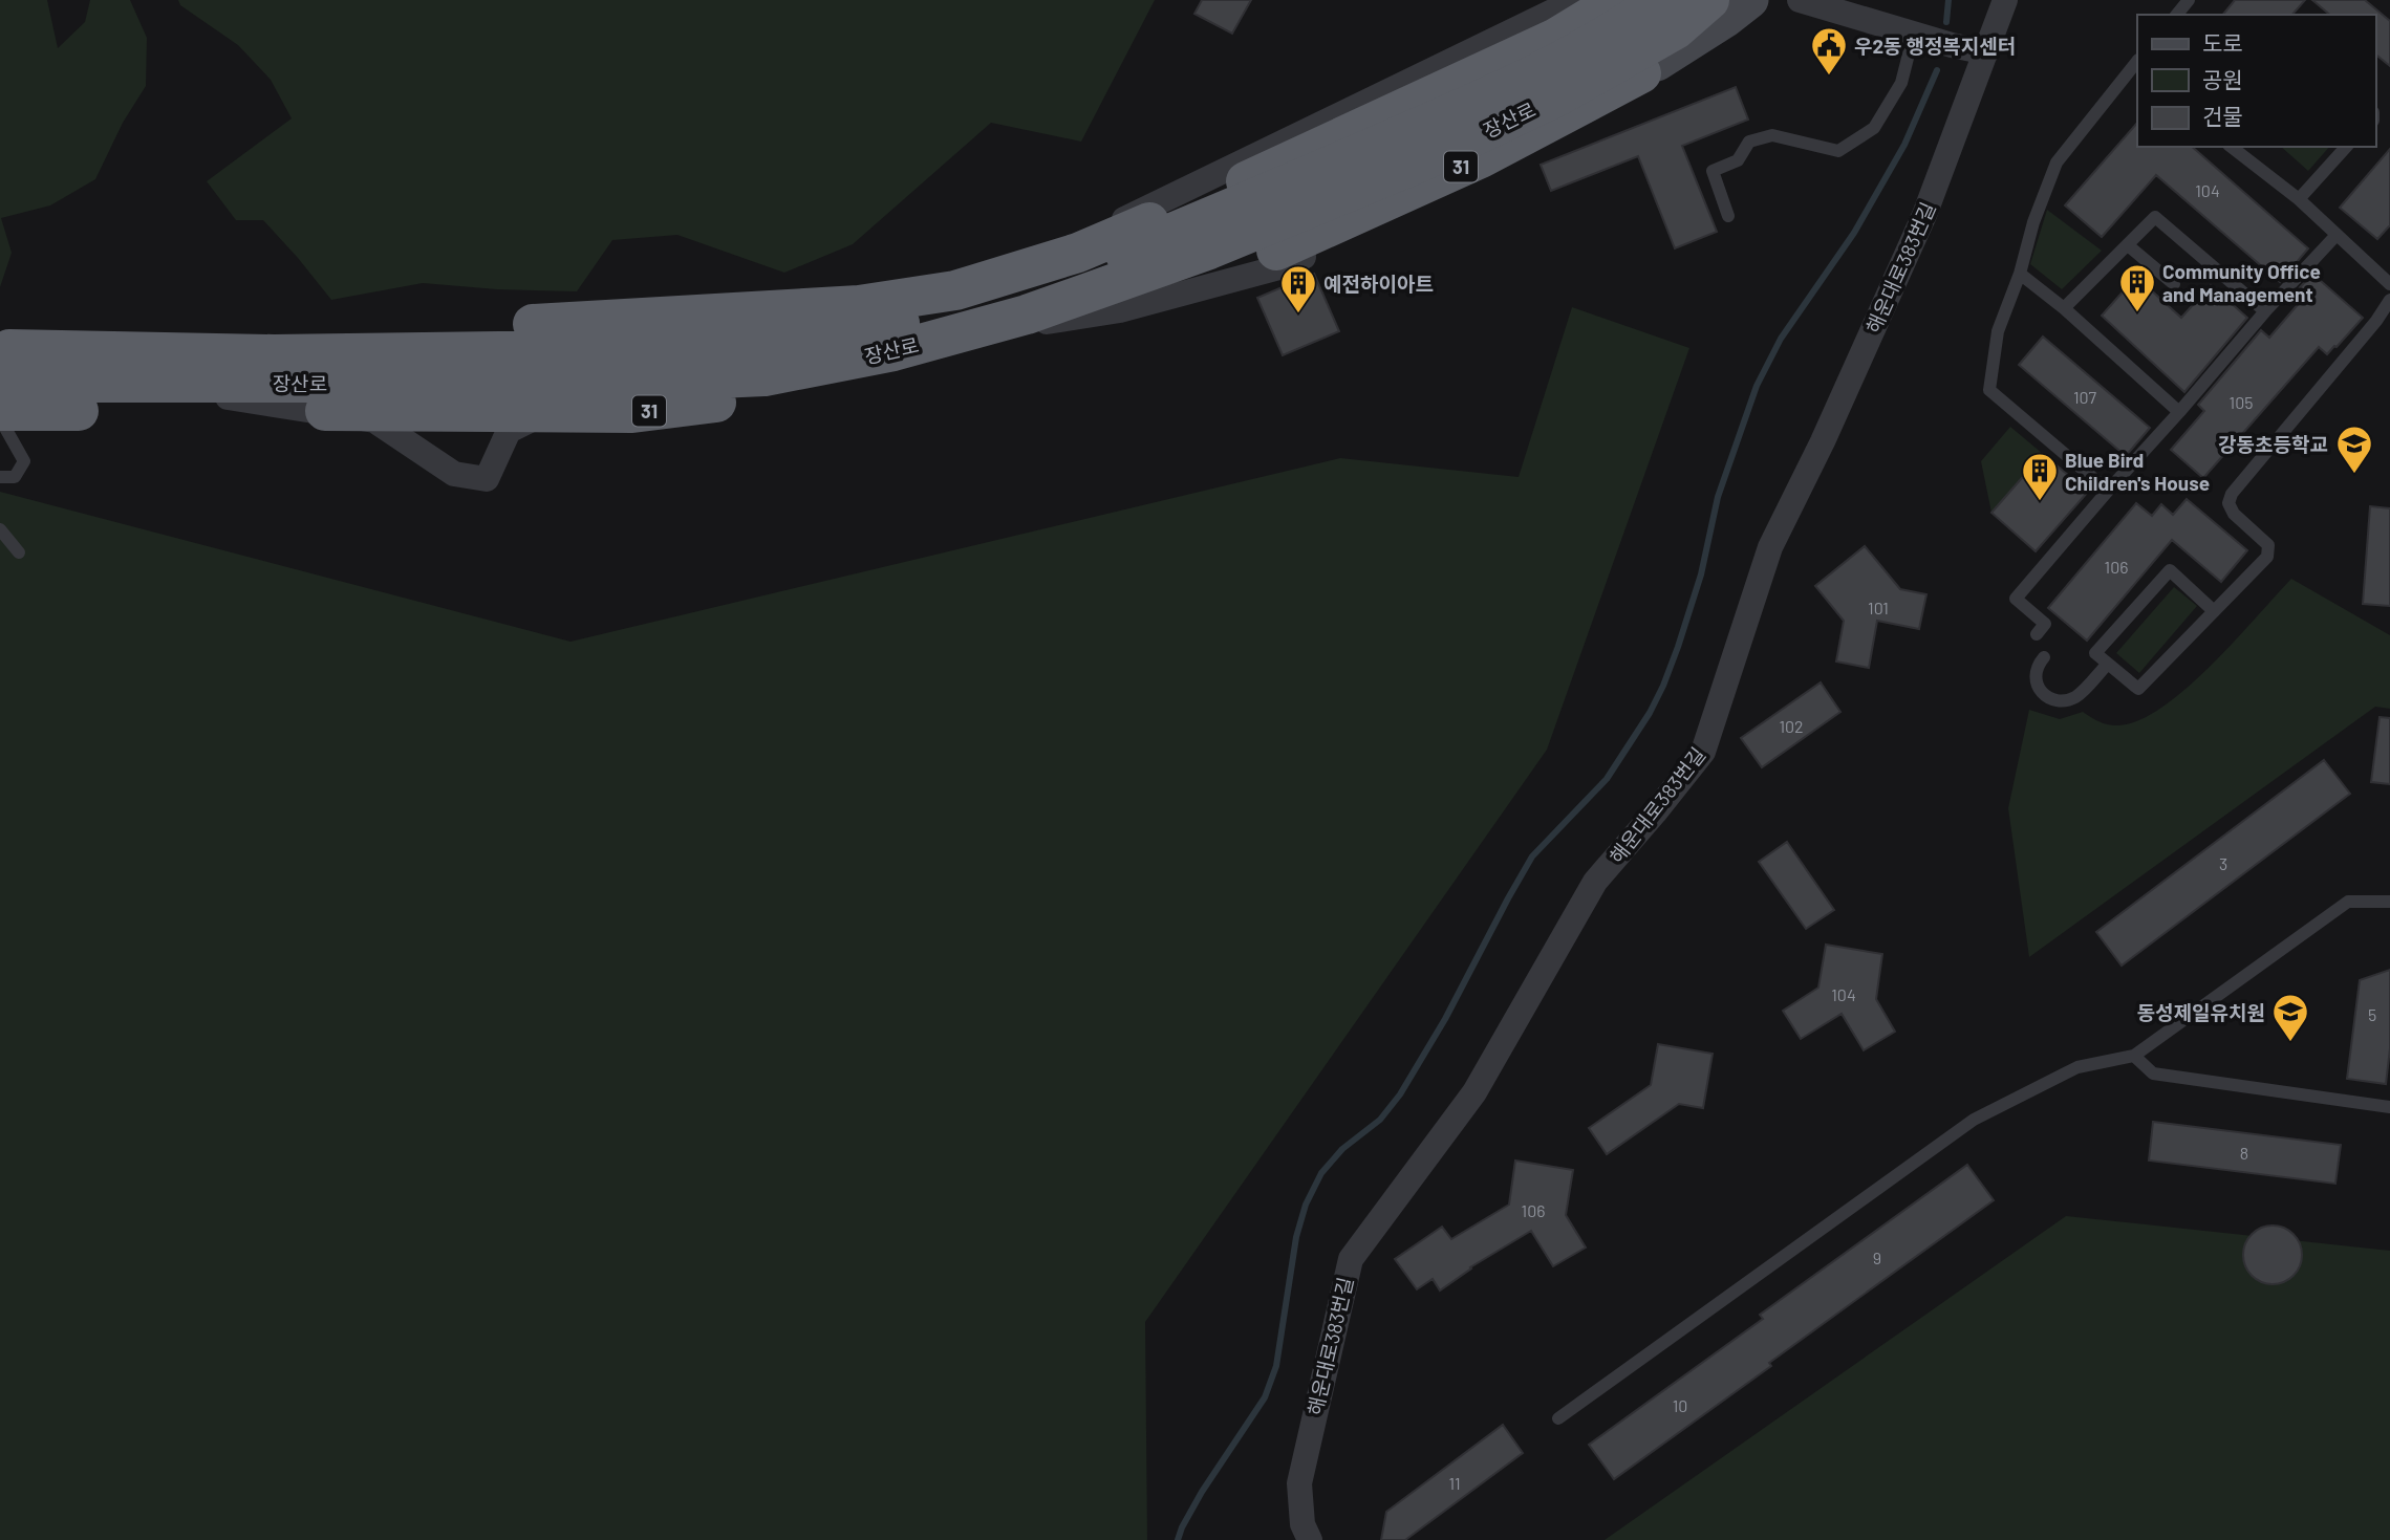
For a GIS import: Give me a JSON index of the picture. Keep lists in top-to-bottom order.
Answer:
{
  "streets": {
    "highway": ["장산로", "31"],
    "street": ["해운대로383번길"]
  },
  "places": {
    "public building": ["우2동 행정복지센터"],
    "building": ["Community Office and Management", "예전하이아트", "Blue Bird Children's House"],
    "school or university": ["강동초등학교", "동성제일유치원"]
  },
  "house_numbers": [
    "104",
    "107",
    "105",
    "106",
    "101",
    "102",
    "3",
    "104",
    "5",
    "8",
    "106",
    "9",
    "10",
    "11"
  ],
  "legend": ["도로", "공원", "건물"]
}
